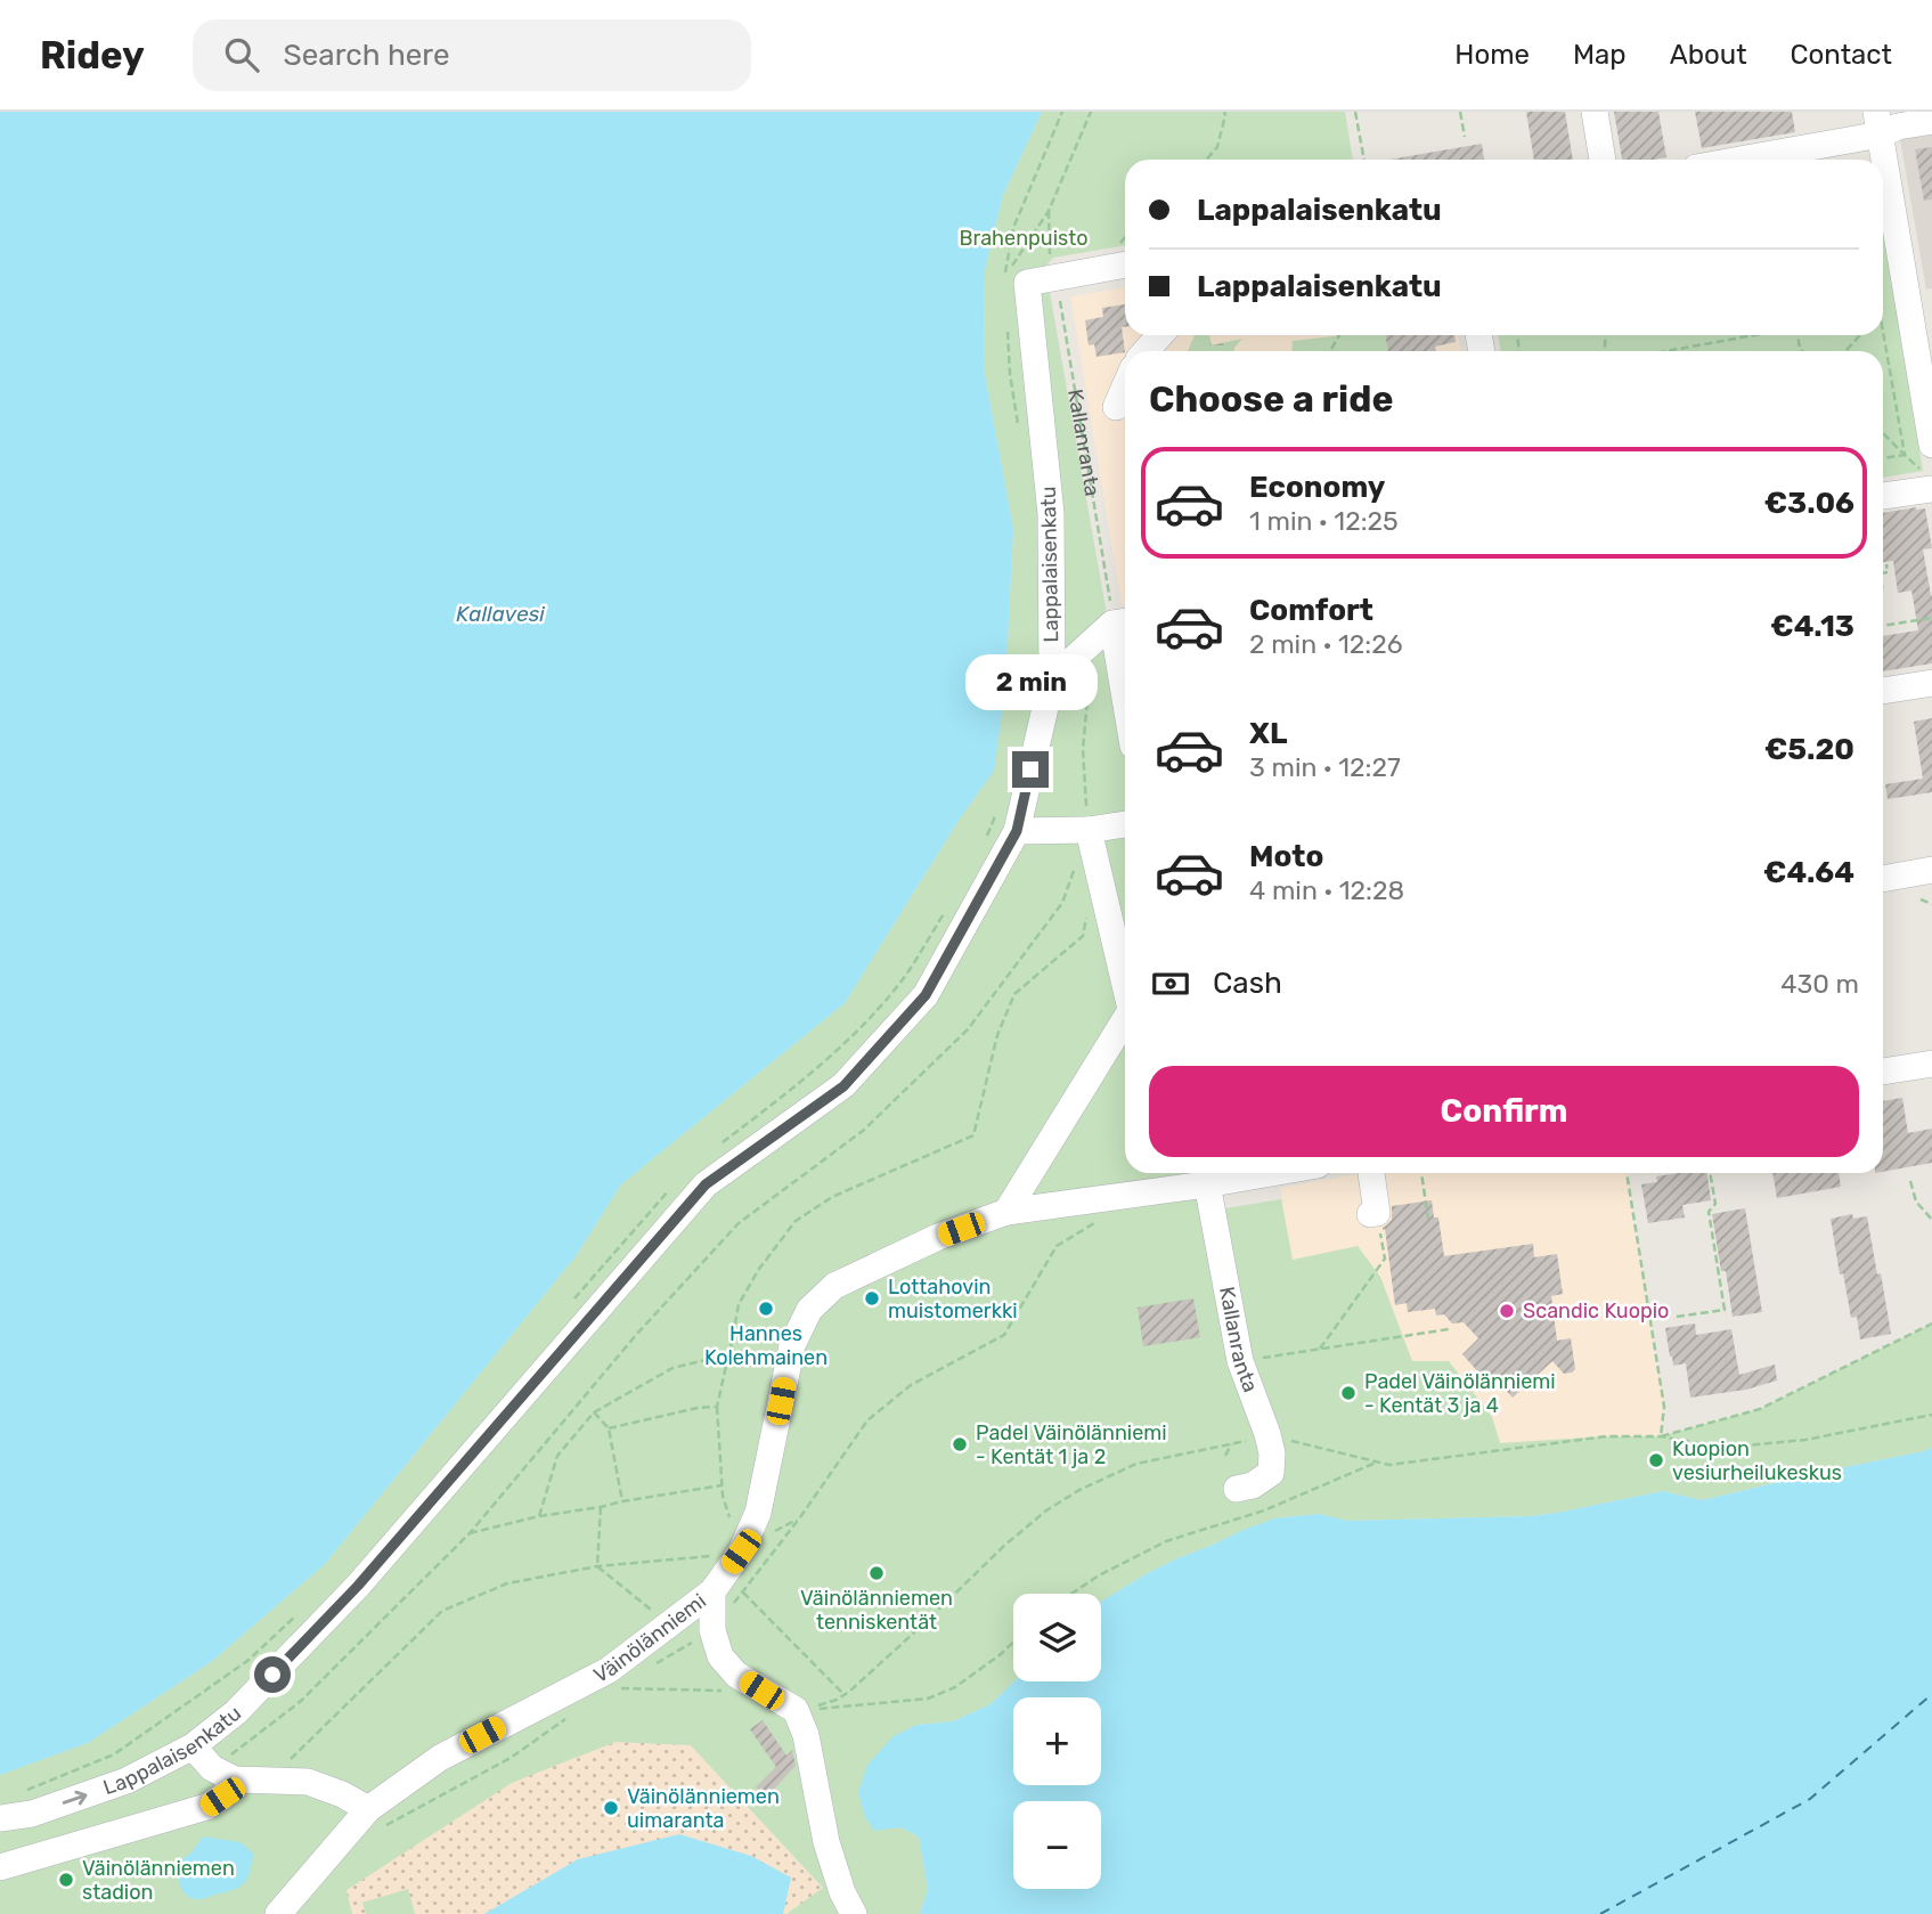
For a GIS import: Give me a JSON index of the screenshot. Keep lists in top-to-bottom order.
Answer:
{
  "streets": {
    "street": ["Kallanranta", "Lappalaisenkatu", "Väinölänniemi"]
  },
  "crossings": [
    ["Kallanranta", "Lappalaisenkatu"],
    ["Kallanranta", "Väinölänniemi"]
  ],
  "water": ["Kallavesi"],
  "parks": ["Brahenpuisto"],
  "places": [
    "Lottahovin muistomerkki",
    "Hannes Kolehmainen",
    "Scandic Kuopio",
    "Padel Väinölänniemi - Kentät 3 ja 4",
    "Padel Väinölänniemi - Kentät 1 ja 2",
    "Kuopion vesiurheilukeskus",
    "Väinölänniemen tenniskentät",
    "Väinölänniemen uimaranta",
    "Väinölänniemen stadion"
  ],
  "page": {
    "header": "Ridey",
    "search": "Search here",
    "nav": [
      "Home",
      "Map",
      "About",
      "Contact"
    ],
    "banner": ["Lappalaisenkatu", "Lappalaisenkatu"],
    "heading": "Choose a ride",
    "list": [
      {
        "name": "Economy",
        "note": "1 min · 12:25",
        "value": "€3.06"
      },
      {
        "name": "Comfort",
        "note": "2 min · 12:26",
        "value": "€4.13"
      },
      {
        "name": "XL",
        "note": "3 min · 12:27",
        "value": "€5.20"
      },
      {
        "name": "Moto",
        "note": "4 min · 12:28",
        "value": "€4.64"
      }
    ],
    "bubble": "2 min",
    "pay": ["Cash", "430 m"],
    "buttons": "Confirm",
    "map_buttons": ["+", "−"]
  }
}
